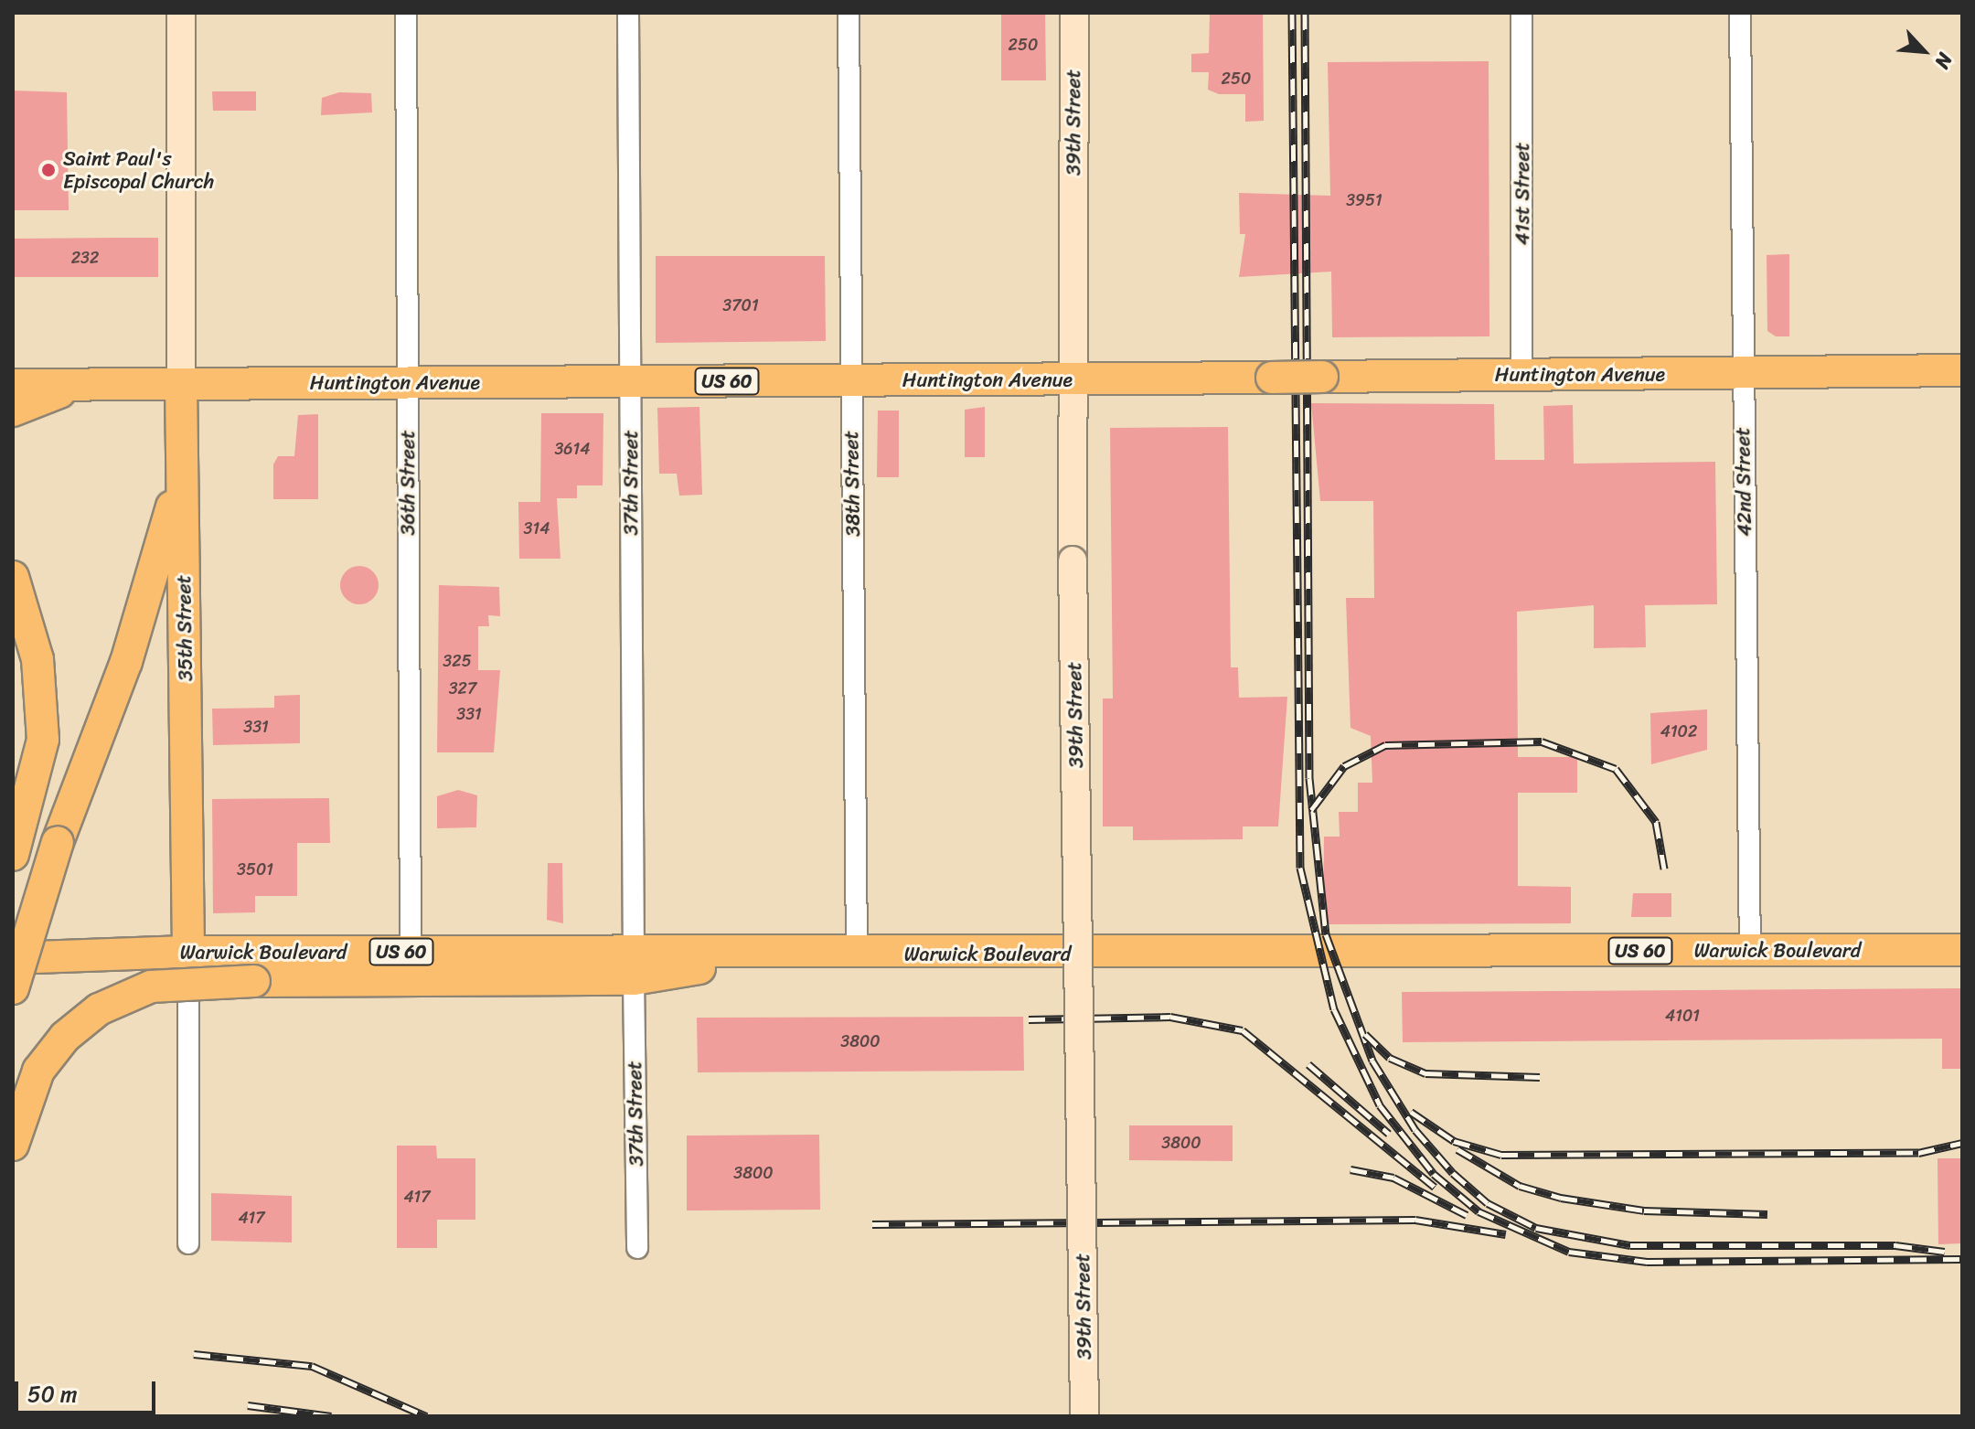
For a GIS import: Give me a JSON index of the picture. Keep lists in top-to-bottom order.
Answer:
{
  "streets": {
    "main road": [
      "39th Street",
      "Huntington Avenue",
      "US 60",
      "35th Street",
      "Warwick Boulevard"
    ],
    "street": [
      "41st Street",
      "42nd Street",
      "36th Street",
      "37th Street",
      "38th Street"
    ]
  },
  "crossings": [
    ["39th Street", "Huntington Avenue"],
    ["41st Street", "Huntington Avenue"],
    ["Huntington Avenue", "42nd Street"],
    ["Huntington Avenue", "36th Street"],
    ["Huntington Avenue", "37th Street"],
    ["Huntington Avenue", "38th Street"],
    ["Huntington Avenue", "35th Street"],
    ["42nd Street", "Warwick Boulevard"],
    ["36th Street", "Warwick Boulevard"],
    ["37th Street", "Warwick Boulevard"],
    ["38th Street", "Warwick Boulevard"],
    ["35th Street", "Warwick Boulevard"]
  ],
  "places": ["Saint Paul's Episcopal Church"],
  "house_numbers": [
    "250",
    "250",
    "3951",
    "232",
    "3701",
    "3614",
    "314",
    "325",
    "327",
    "331",
    "331",
    "4102",
    "3501",
    "4101",
    "3800",
    "3800",
    "3800",
    "417",
    "417"
  ],
  "scale_bar": "50 m",
  "north": "bottom right"
}
